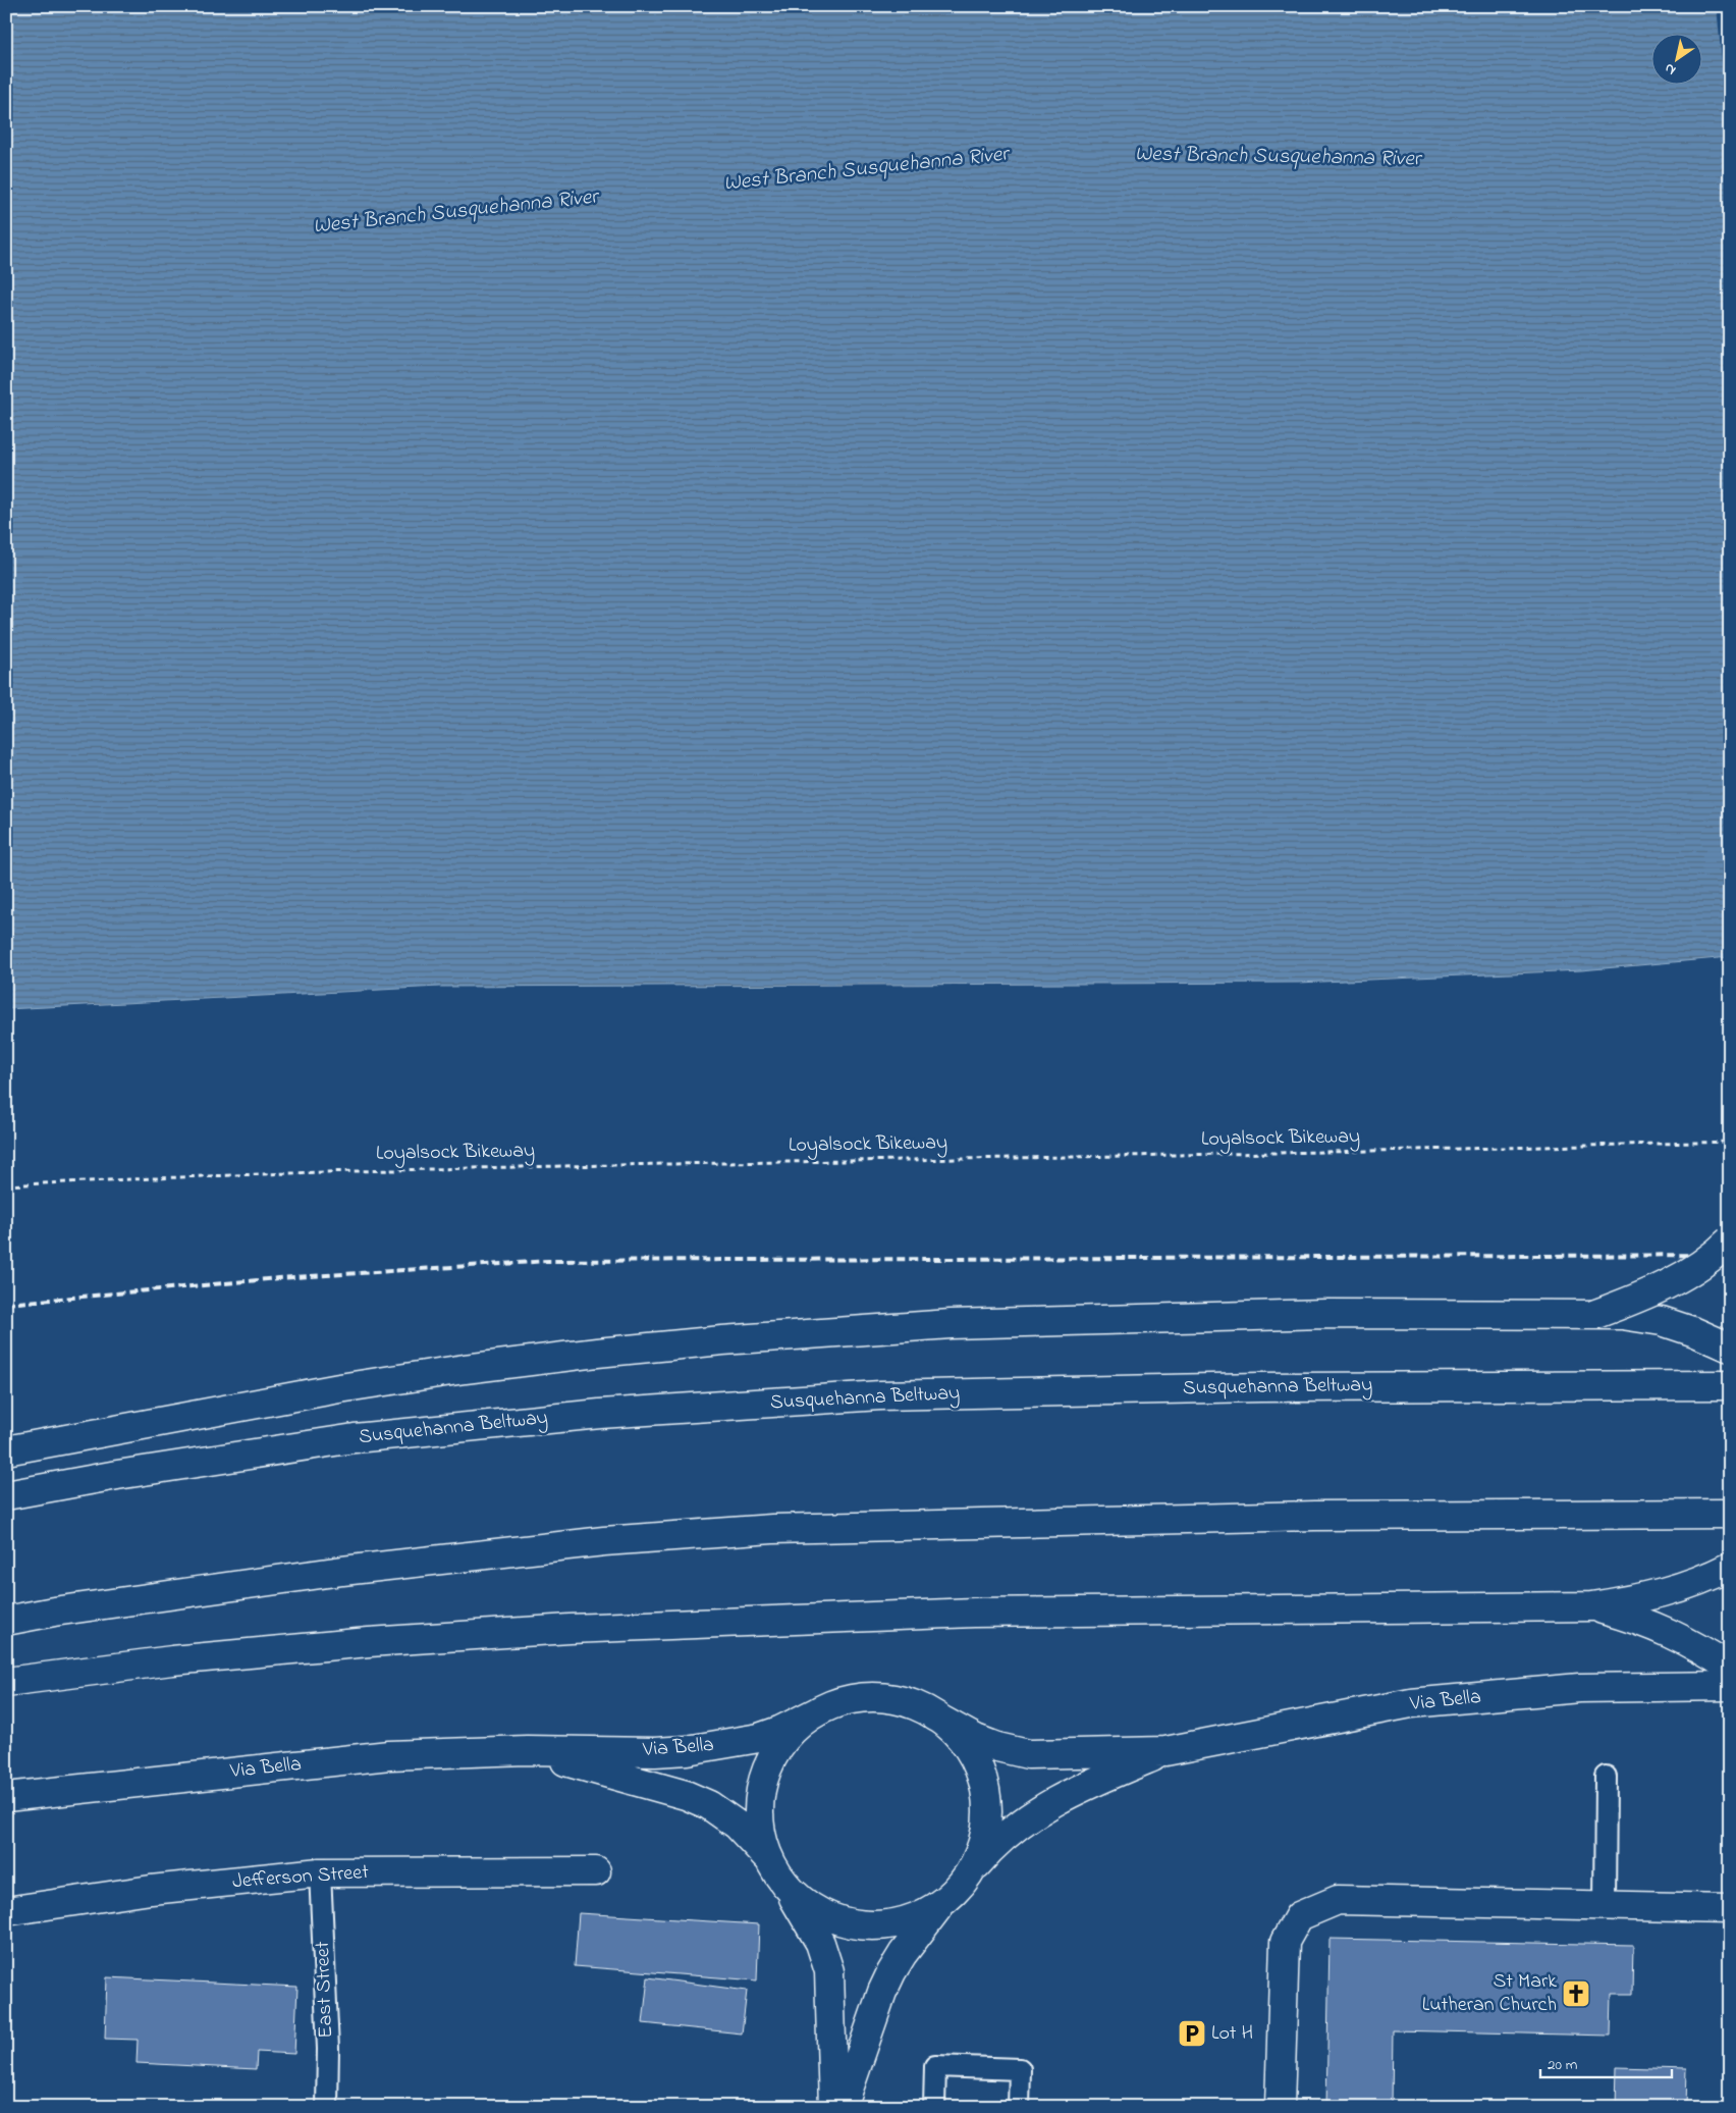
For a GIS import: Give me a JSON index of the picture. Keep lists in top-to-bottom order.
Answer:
{
  "streets": {
    "main road": ["Susquehanna Beltway", "Via Bella", "Jefferson Street"],
    "lane": ["East Street"],
    "path": ["Loyalsock Bikeway"]
  },
  "crossings": [
    ["Jefferson Street", "East Street"]
  ],
  "water": ["West Branch Susquehanna River"],
  "places": {
    "church": ["St Mark Lutheran Church"],
    "parking": ["Lot H"]
  },
  "scale_bar": "20 m",
  "north": "bottom left"
}
